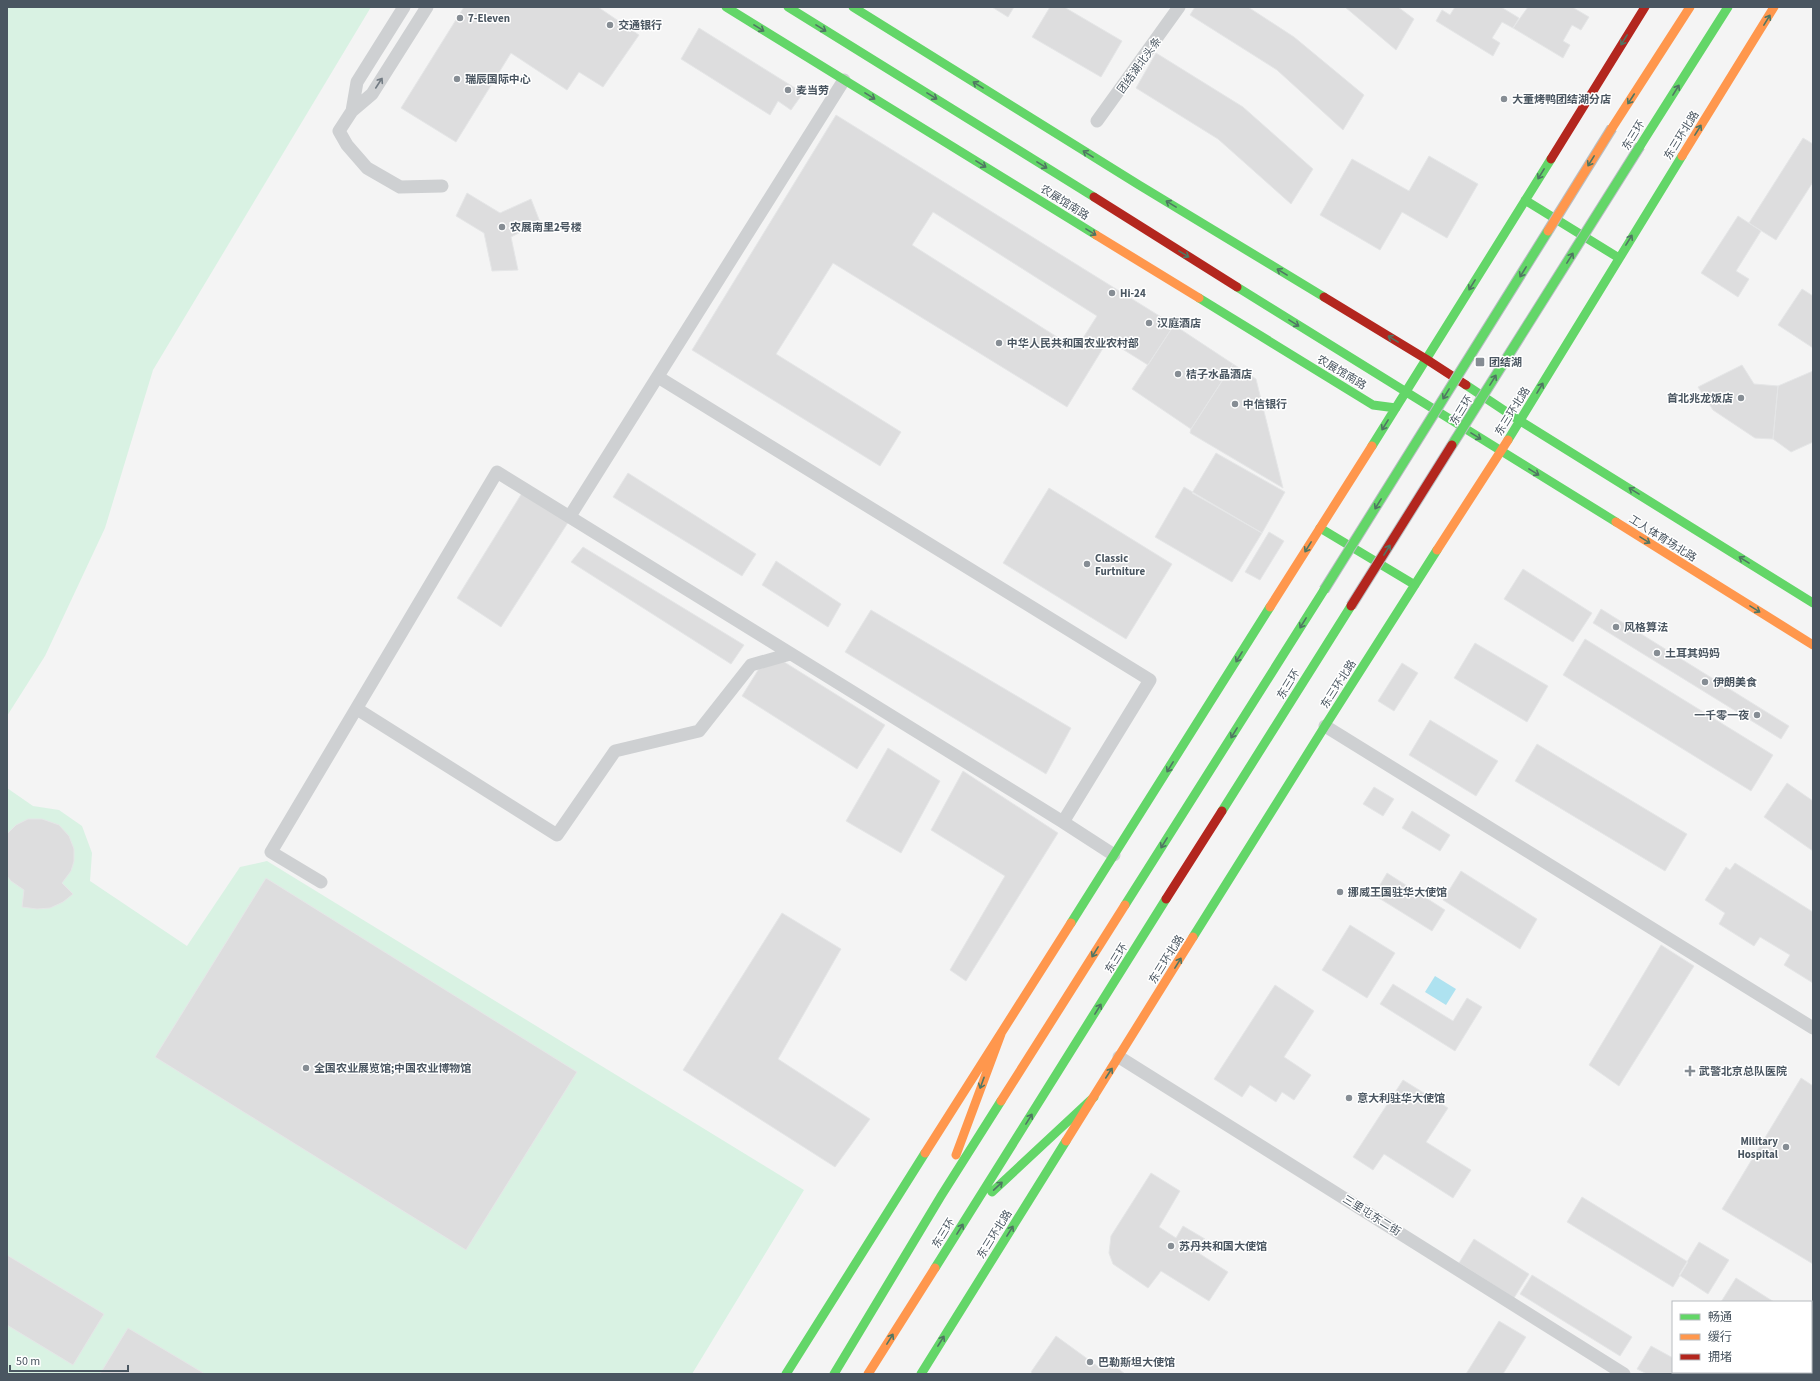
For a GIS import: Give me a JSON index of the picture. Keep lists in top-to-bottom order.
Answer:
{
  "streets": {
    "main road": [
      "东三环",
      "东三环北路",
      "农展馆南路",
      "工人体育场北路"
    ],
    "street": ["团结湖北头条", "三里屯东二街"]
  },
  "crossings": [
    ["东三环北路", "农展馆南路"],
    ["东三环北路", "工人体育场北路"],
    ["东三环北路", "三里屯东二街"],
    ["农展馆南路", "工人体育场北路"]
  ],
  "one_way": ["东三环北路"],
  "places": {
    "other": [
      "7-Eleven",
      "交通银行",
      "瑞辰国际中心",
      "麦当劳",
      "大董烤鸭团结湖分店",
      "农展南里2号楼",
      "Hi-24",
      "汉庭酒店",
      "中华人民共和国农业农村部",
      "桔子水晶酒店",
      "首北兆龙饭店",
      "中信银行",
      "Classic Furtniture",
      "风格算法",
      "土耳其妈妈",
      "伊朗美食",
      "一千零一夜",
      "挪威王国驻华大使馆",
      "全国农业展览馆;中国农业博物馆",
      "意大利驻华大使馆",
      "Military Hospital",
      "苏丹共和国大使馆",
      "巴勒斯坦大使馆"
    ],
    "transit": ["团结湖"],
    "health": ["武警北京总队医院"]
  },
  "legend": ["畅通", "缓行", "拥堵"],
  "scale_bar": "50 m"
}
